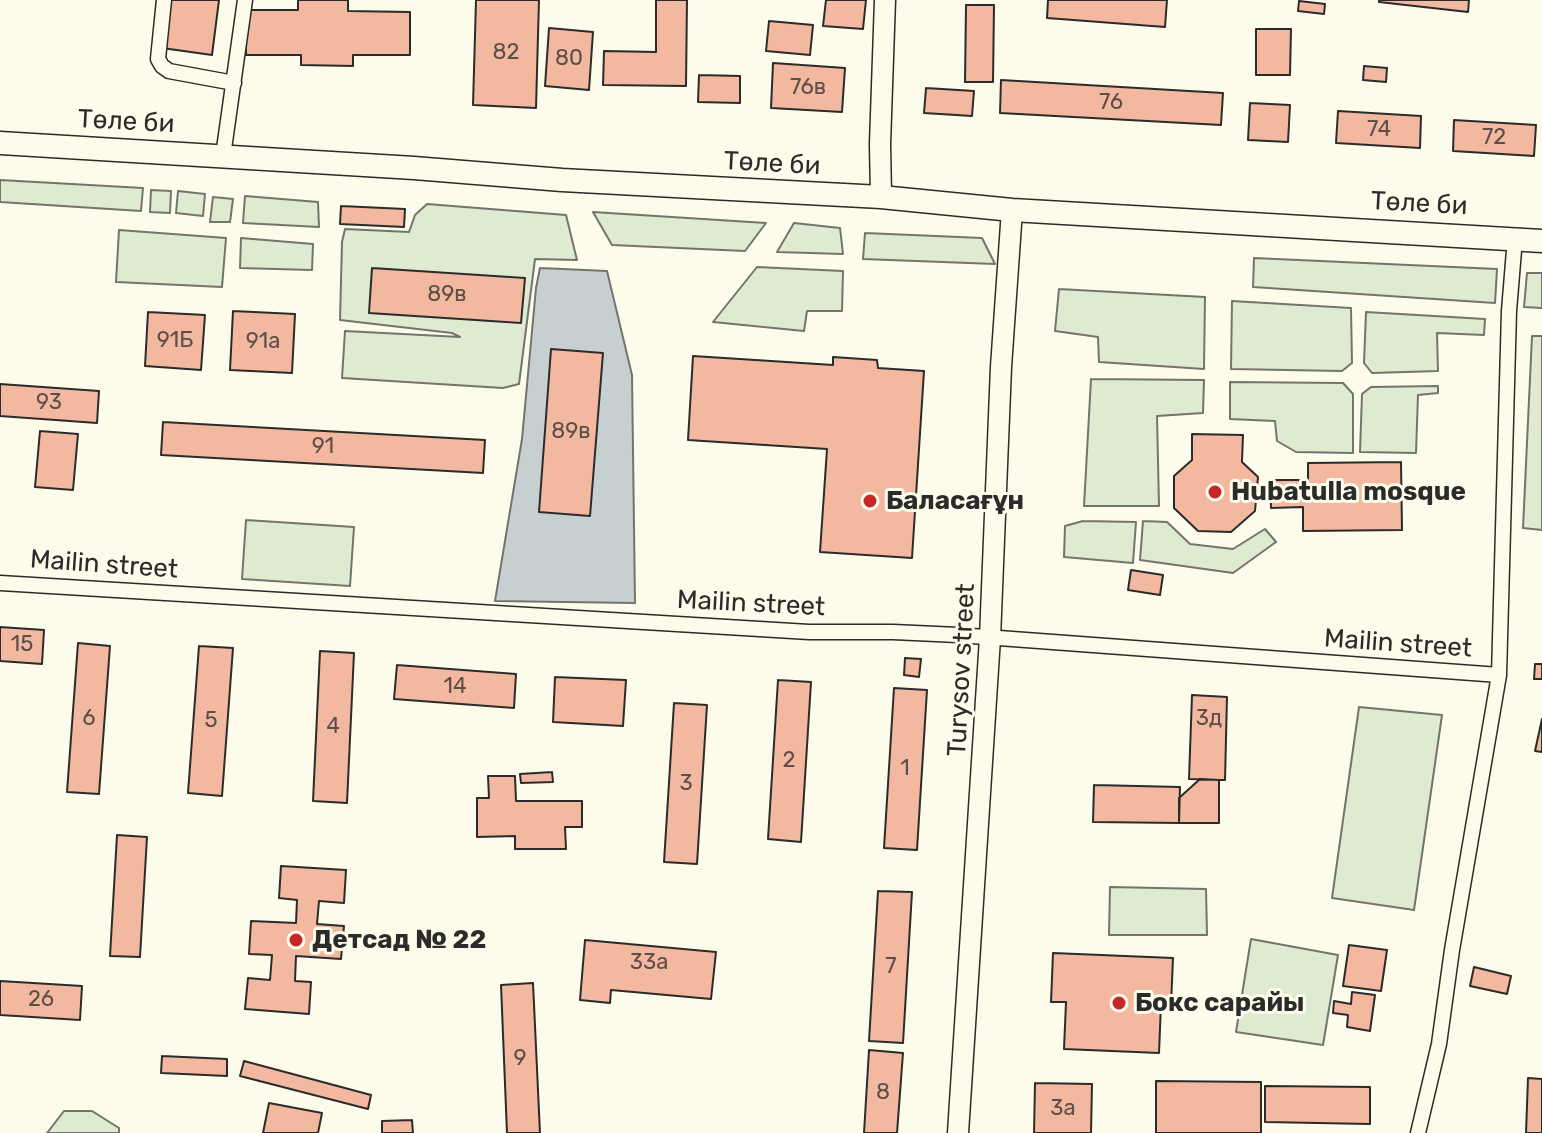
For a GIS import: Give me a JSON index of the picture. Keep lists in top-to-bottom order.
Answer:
{
  "streets": {
    "main road": ["Төле би", "Turysov street"],
    "street": ["Mailin street"]
  },
  "crossings": [
    ["Төле би", "Turysov street"],
    ["Mailin street", "Turysov street"]
  ],
  "places": [
    "Hubatulla mosque",
    "Баласағұн",
    "Детсад № 22",
    "Бокс сарайы"
  ],
  "house_numbers": [
    "82",
    "80",
    "76в",
    "76",
    "74",
    "72",
    "89в",
    "91Б",
    "91а",
    "93",
    "89в",
    "91",
    "15",
    "14",
    "6",
    "3д",
    "5",
    "4",
    "2",
    "1",
    "3",
    "33а",
    "7",
    "26",
    "9",
    "8",
    "3а"
  ]
}
